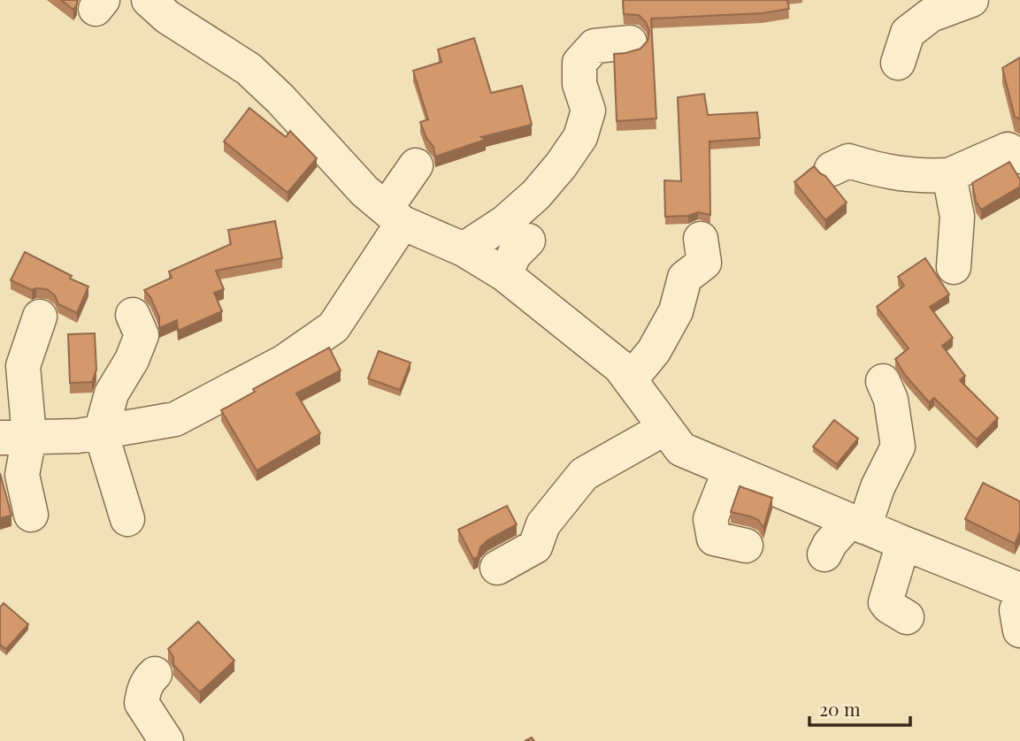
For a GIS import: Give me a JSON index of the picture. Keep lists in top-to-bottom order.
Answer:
{
  "scale_bar": "20 m"
}
